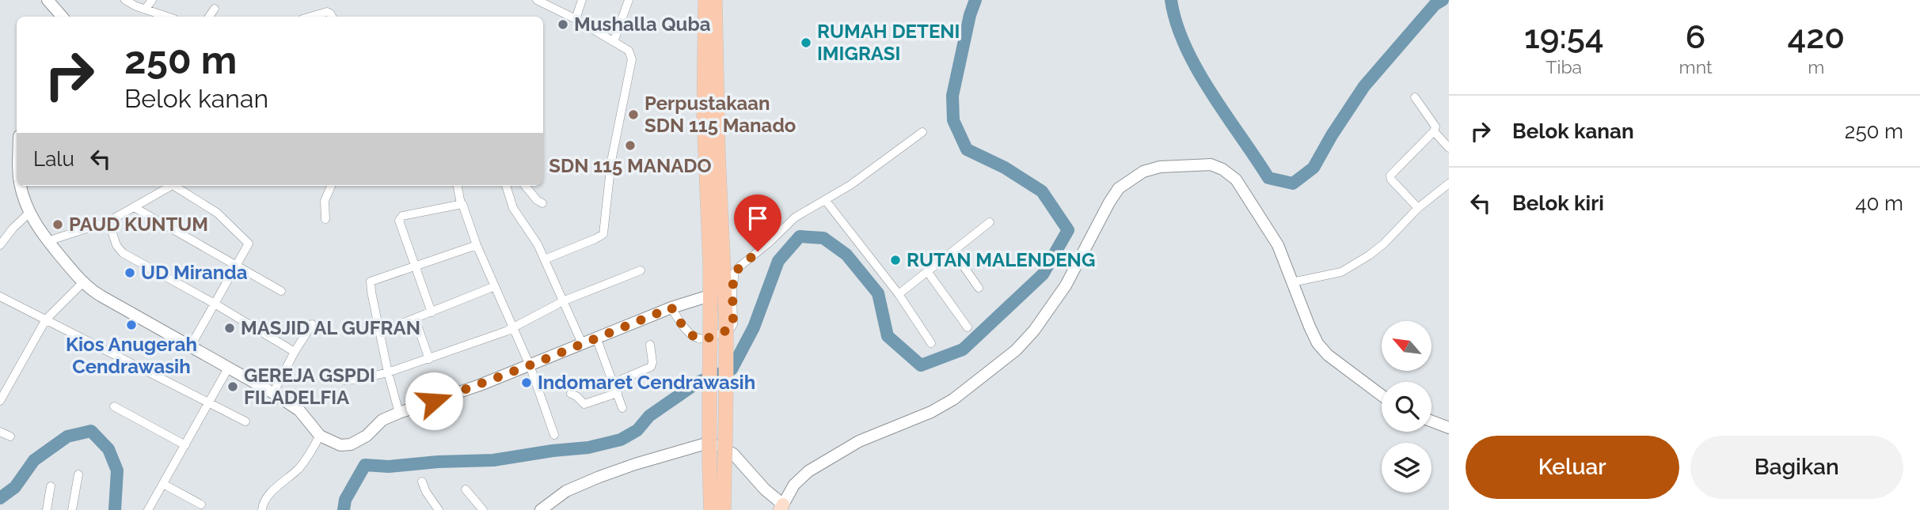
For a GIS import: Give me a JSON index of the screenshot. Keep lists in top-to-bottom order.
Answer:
{
  "places": [
    "Mushalla Quba",
    "RUMAH DETENI IMIGRASI",
    "Perpustakaan SDN 115 Manado",
    "SDN 115 MANADO",
    "PAUD KUNTUM",
    "RUTAN MALENDENG",
    "UD Miranda",
    "Kios Anugerah Cendrawasih",
    "MASJID AL GUFRAN",
    "Indomaret Cendrawasih",
    "GEREJA GSPDI FILADELFIA"
  ],
  "north": "top left",
  "page": {
    "eta": [
      "19:54",
      "Tiba",
      "6",
      "mnt",
      "420",
      "m"
    ],
    "turn": ["250 m", "Belok kanan"],
    "list": [
      {
        "name": "Belok kanan",
        "value": "250 m"
      },
      {
        "name": "Belok kiri",
        "value": "40 m"
      }
    ],
    "then": "Lalu",
    "buttons": ["Keluar", "Bagikan"]
  }
}
